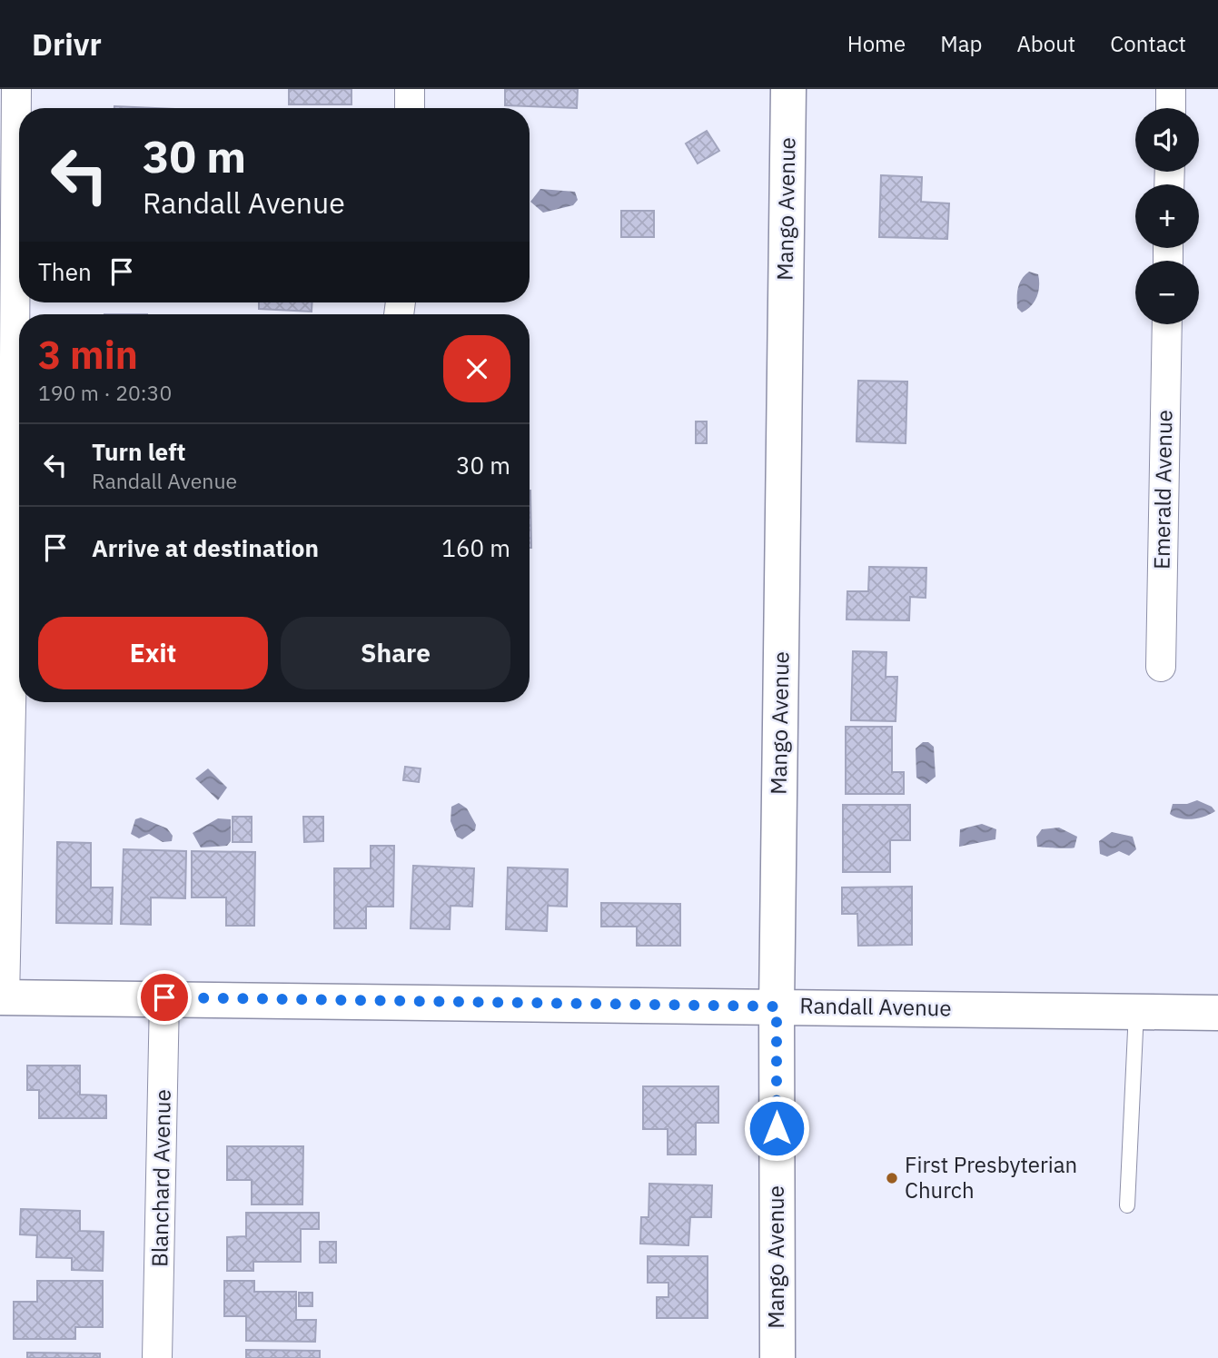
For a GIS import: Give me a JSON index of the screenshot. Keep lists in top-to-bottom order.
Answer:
{
  "streets": {
    "street": [
      "Mango Avenue",
      "Emerald Avenue",
      "Randall Avenue",
      "Blanchard Avenue"
    ]
  },
  "crossings": [
    ["Mango Avenue", "Randall Avenue"],
    ["Randall Avenue", "Blanchard Avenue"]
  ],
  "places": ["First Presbyterian Church"],
  "page": {
    "header": "Drivr",
    "nav": [
      "Home",
      "Map",
      "About",
      "Contact"
    ],
    "map_buttons": ["+", "−"],
    "turn": ["30 m", "Randall Avenue"],
    "then": "Then",
    "heading": ["3 min", "190 m · 20:30"],
    "list": [
      {
        "name": "Turn left",
        "note": "Randall Avenue",
        "value": "30 m"
      },
      {
        "name": "Arrive at destination",
        "value": "160 m"
      }
    ],
    "buttons": ["Exit", "Share"]
  }
}
